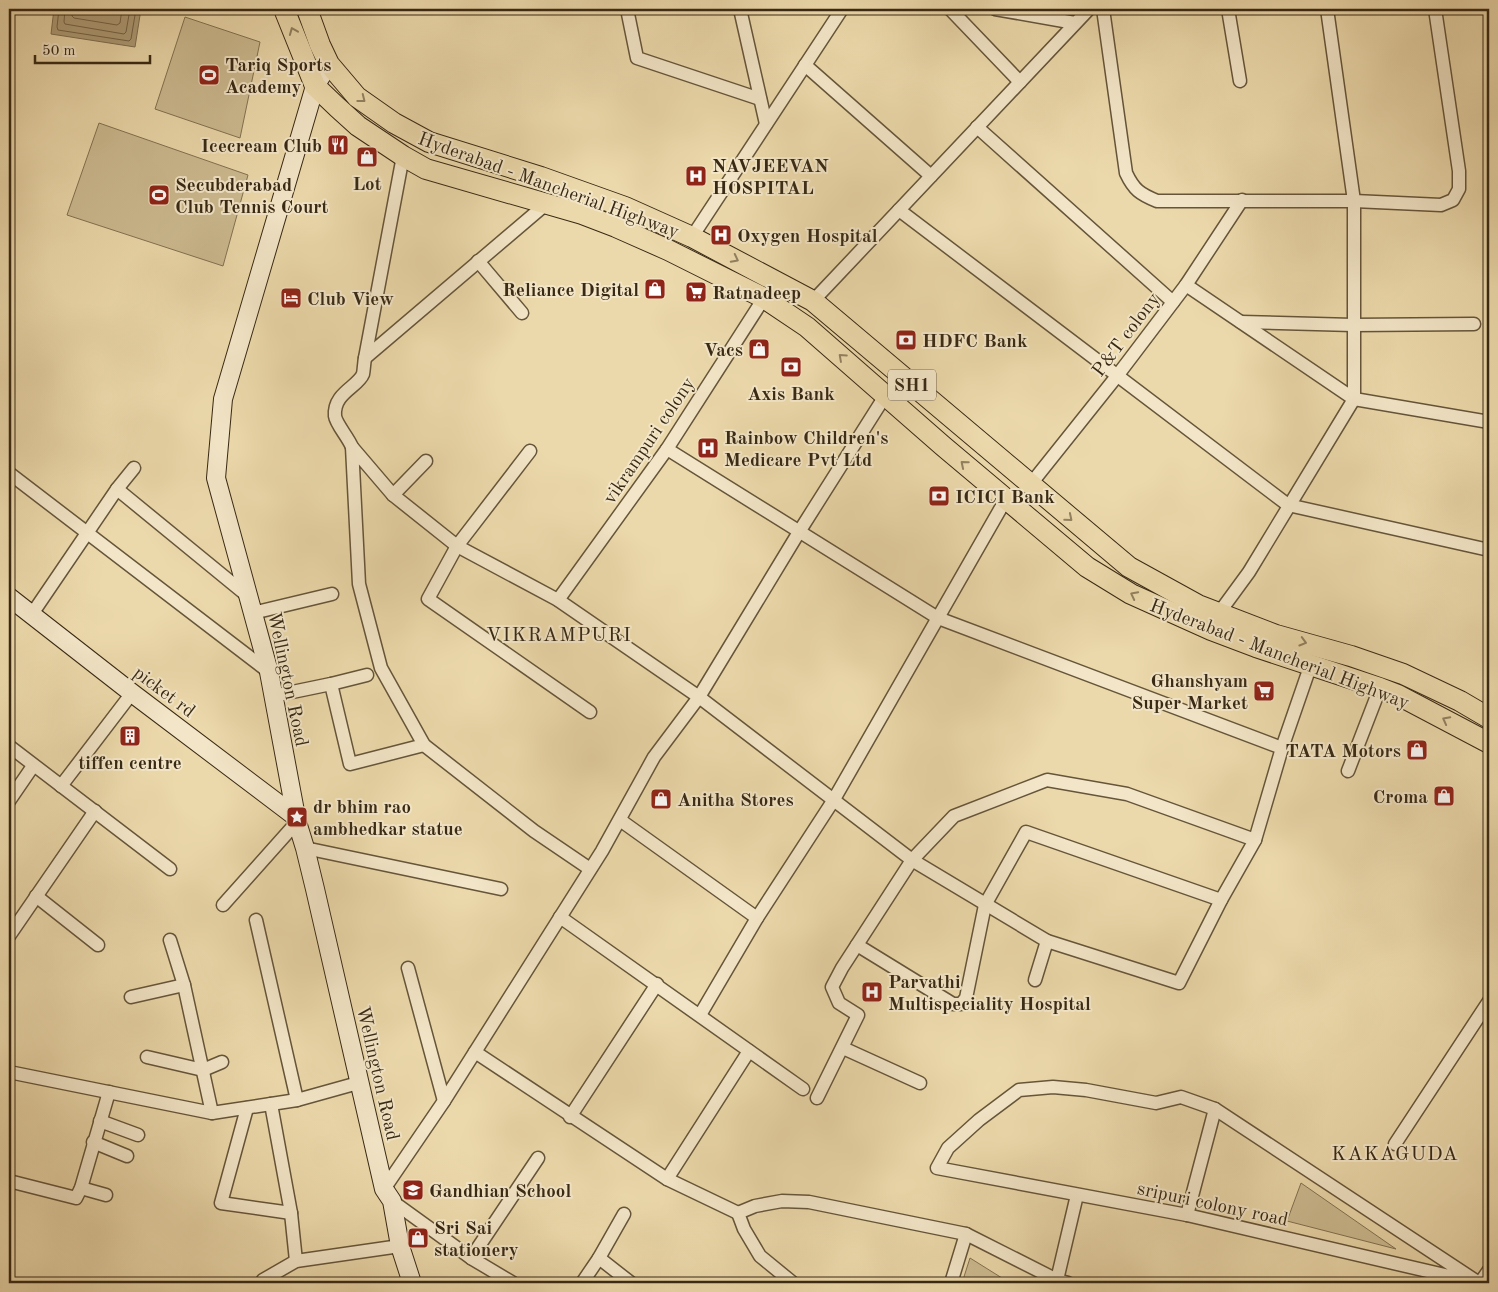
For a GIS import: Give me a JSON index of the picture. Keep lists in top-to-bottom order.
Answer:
{
  "streets": {
    "main road": [
      "Hyderabad - Mancherial Highway",
      "SH1",
      "Wellington Road",
      "picket rd"
    ],
    "street": ["P&T colony", "vikrampuri colony", "sripuri colony road"]
  },
  "crossings": [
    ["Hyderabad - Mancherial Highway", "P&T colony"],
    ["Hyderabad - Mancherial Highway", "vikrampuri colony"],
    ["Hyderabad - Mancherial Highway", "Wellington Road"],
    ["Wellington Road", "picket rd"]
  ],
  "districts": ["VIKRAMPURI", "KAKAGUDA"],
  "places": {
    "sports": ["Tariq Sports Academy", "Secubderabad Club Tennis Court"],
    "restaurant": ["Icecream Club"],
    "shop": [
      "Lot",
      "Reliance Digital",
      "Vacs",
      "TATA Motors",
      "Croma",
      "Anitha Stores",
      "Sri Sai stationery"
    ],
    "hospital": [
      "NAVJEEVAN HOSPITAL",
      "Oxygen Hospital",
      "Rainbow Children's Medicare Pvt Ltd",
      "Parvathi Multispeciality Hospital"
    ],
    "supermarket": ["Ratnadeep", "Ghanshyam Super Market"],
    "hotel": ["Club View"],
    "bank": ["HDFC Bank", "Axis Bank", "ICICI Bank"],
    "building": ["tiffen centre"],
    "place": ["dr bhim rao ambhedkar statue"],
    "school or university": ["Gandhian School"]
  },
  "scale_bar": "50 m"
}
